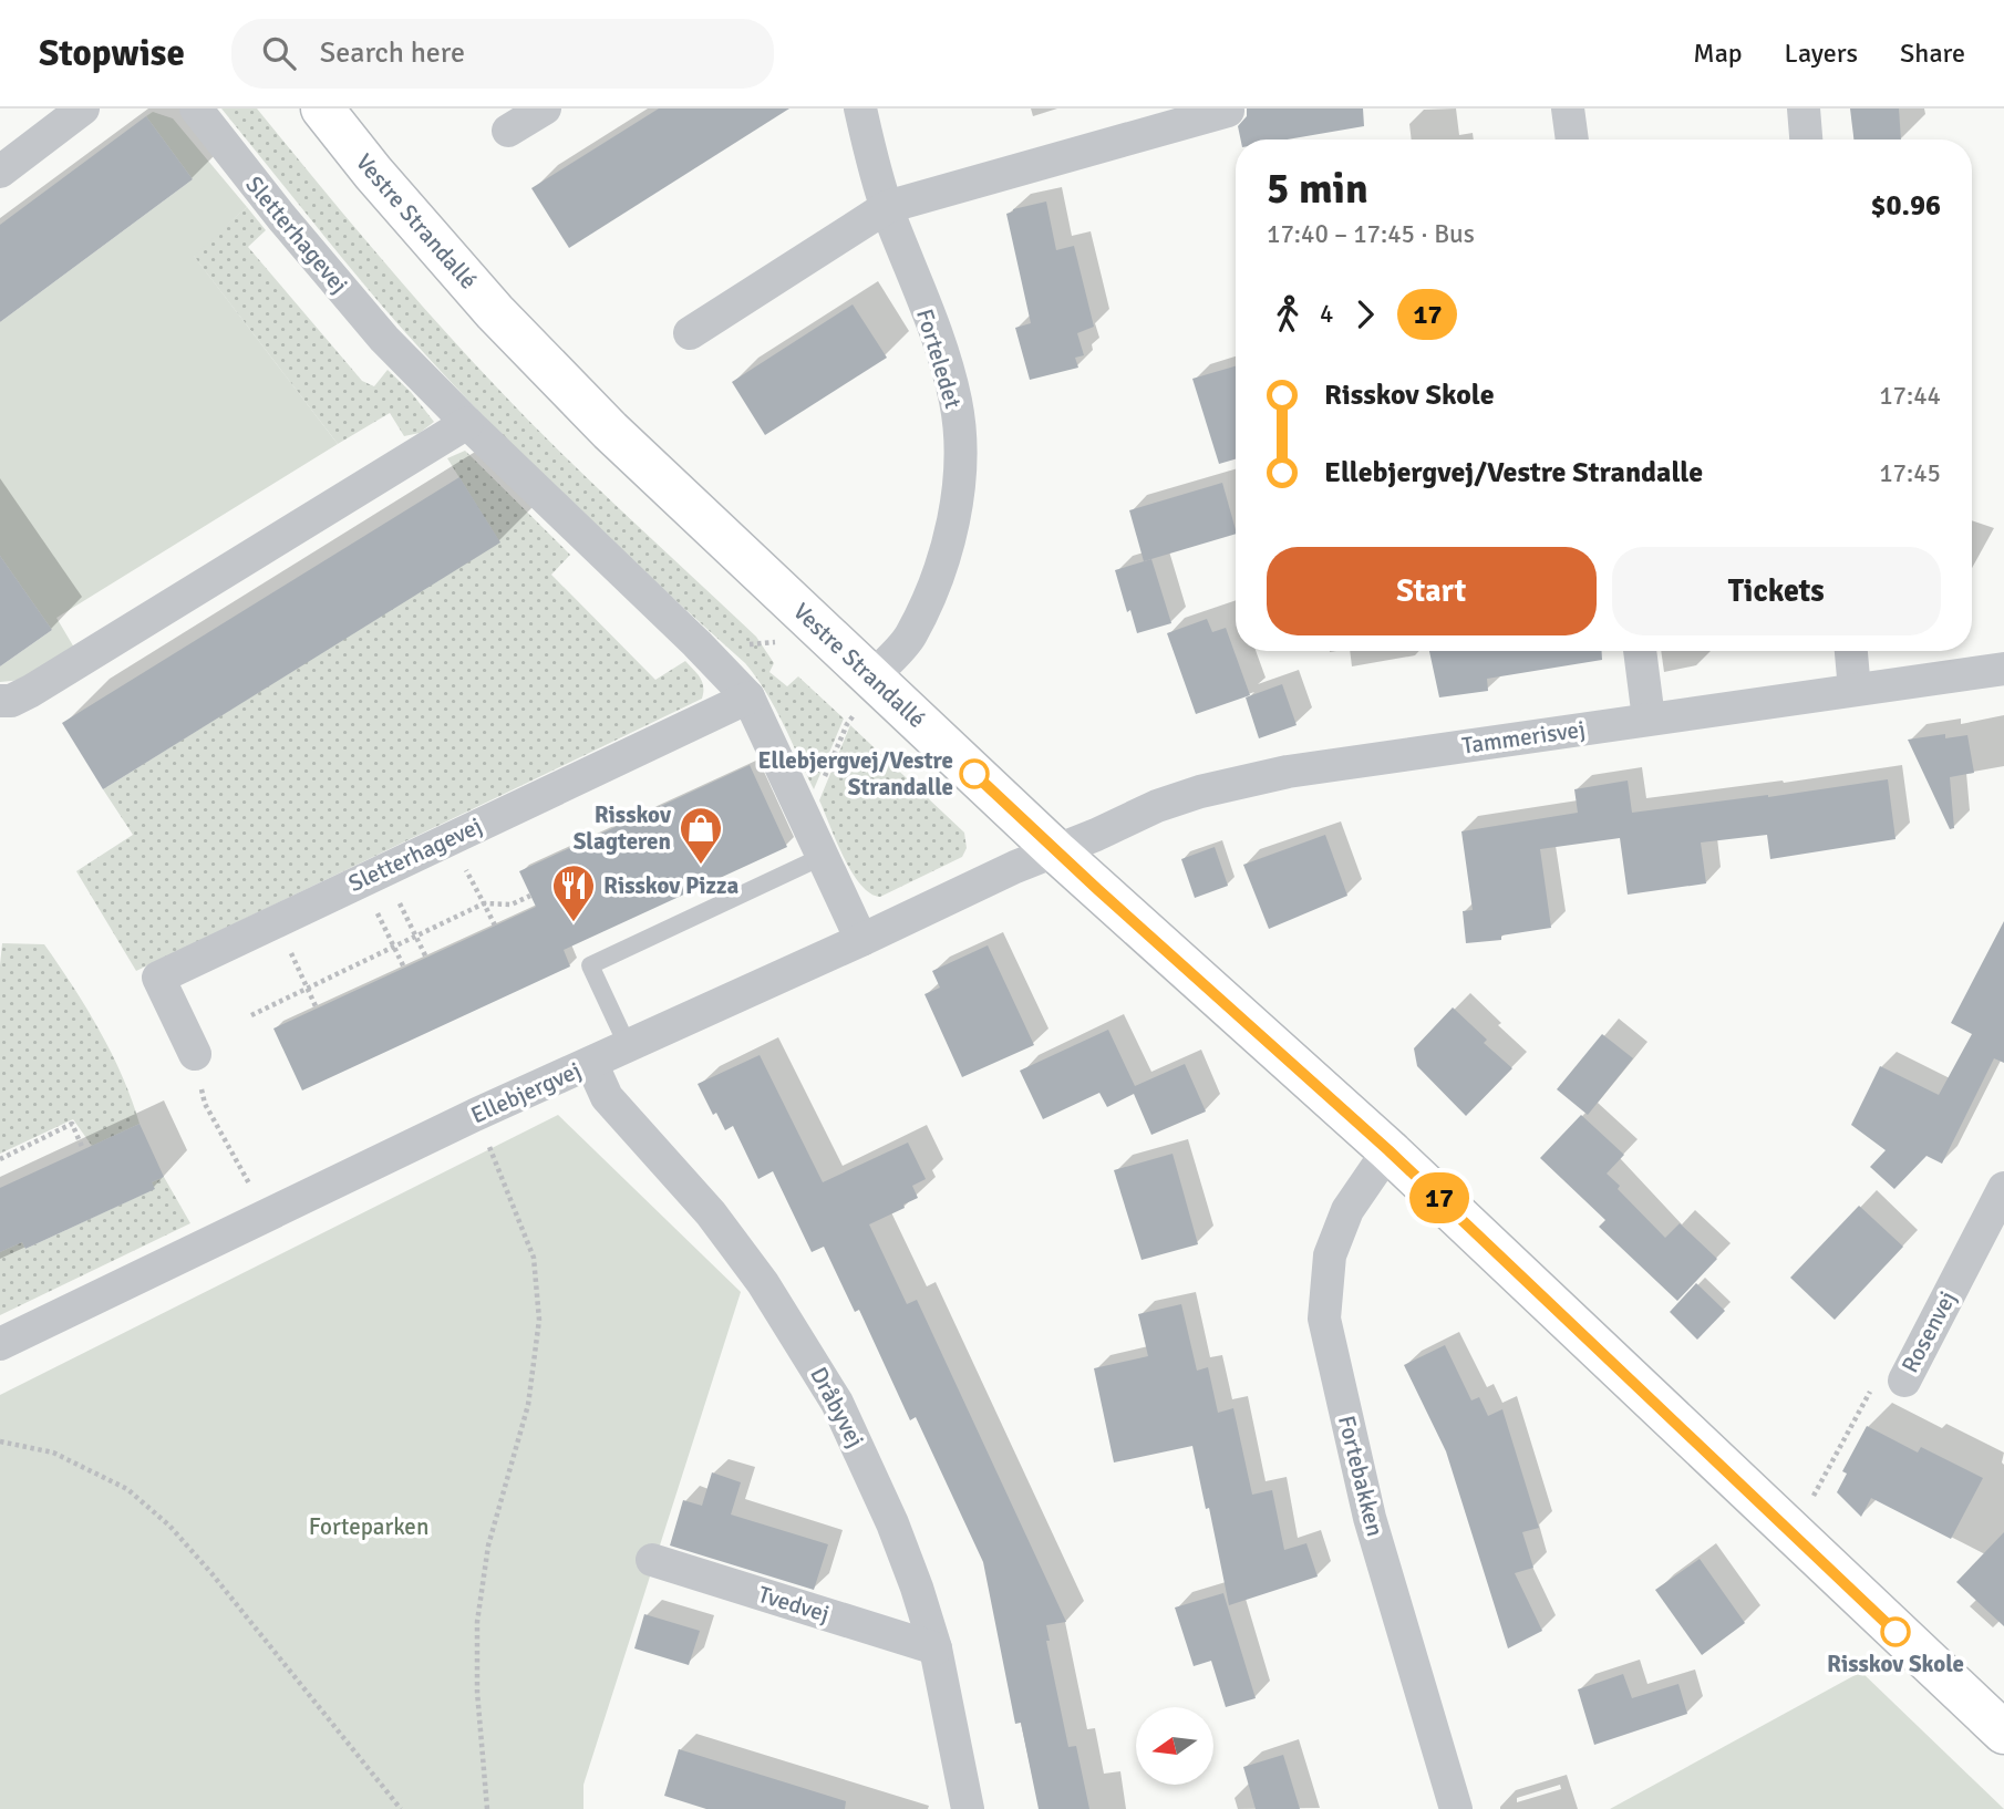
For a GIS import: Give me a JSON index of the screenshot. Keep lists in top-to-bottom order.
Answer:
{
  "streets": {
    "street": [
      "Vestre Strandallé",
      "Sletterhagevej",
      "Forteledet",
      "Tammerisvej",
      "Ellebjergvej",
      "Rosenvej",
      "Dråbyvej",
      "Fortebakken",
      "Tvedvej"
    ]
  },
  "crossings": [
    ["Vestre Strandallé", "Forteledet"],
    ["Vestre Strandallé", "Tammerisvej"],
    ["Vestre Strandallé", "Ellebjergvej"],
    ["Vestre Strandallé", "Rosenvej"],
    ["Vestre Strandallé", "Fortebakken"],
    ["Sletterhagevej", "Ellebjergvej"],
    ["Tammerisvej", "Ellebjergvej"],
    ["Ellebjergvej", "Dråbyvej"],
    ["Dråbyvej", "Tvedvej"]
  ],
  "parks": ["Forteparken"],
  "places": {
    "other": ["Ellebjergvej/Vestre Strandalle", "Risskov Skole"],
    "shop": ["Risskov Slagteren"],
    "restaurant": ["Risskov Pizza"]
  },
  "lines": ["bus line 17"],
  "north": "left",
  "page": {
    "header": "Stopwise",
    "search": "Search here",
    "nav": ["Map", "Layers", "Share"],
    "on_map": "17",
    "heading": ["5 min", "17:40 – 17:45 · Bus", "$0.96"],
    "legs": ["4", "17"],
    "list": [
      {
        "name": "Risskov Skole",
        "value": "17:44"
      },
      {
        "name": "Ellebjergvej/Vestre Strandalle",
        "value": "17:45"
      }
    ],
    "buttons": ["Start", "Tickets"]
  }
}
